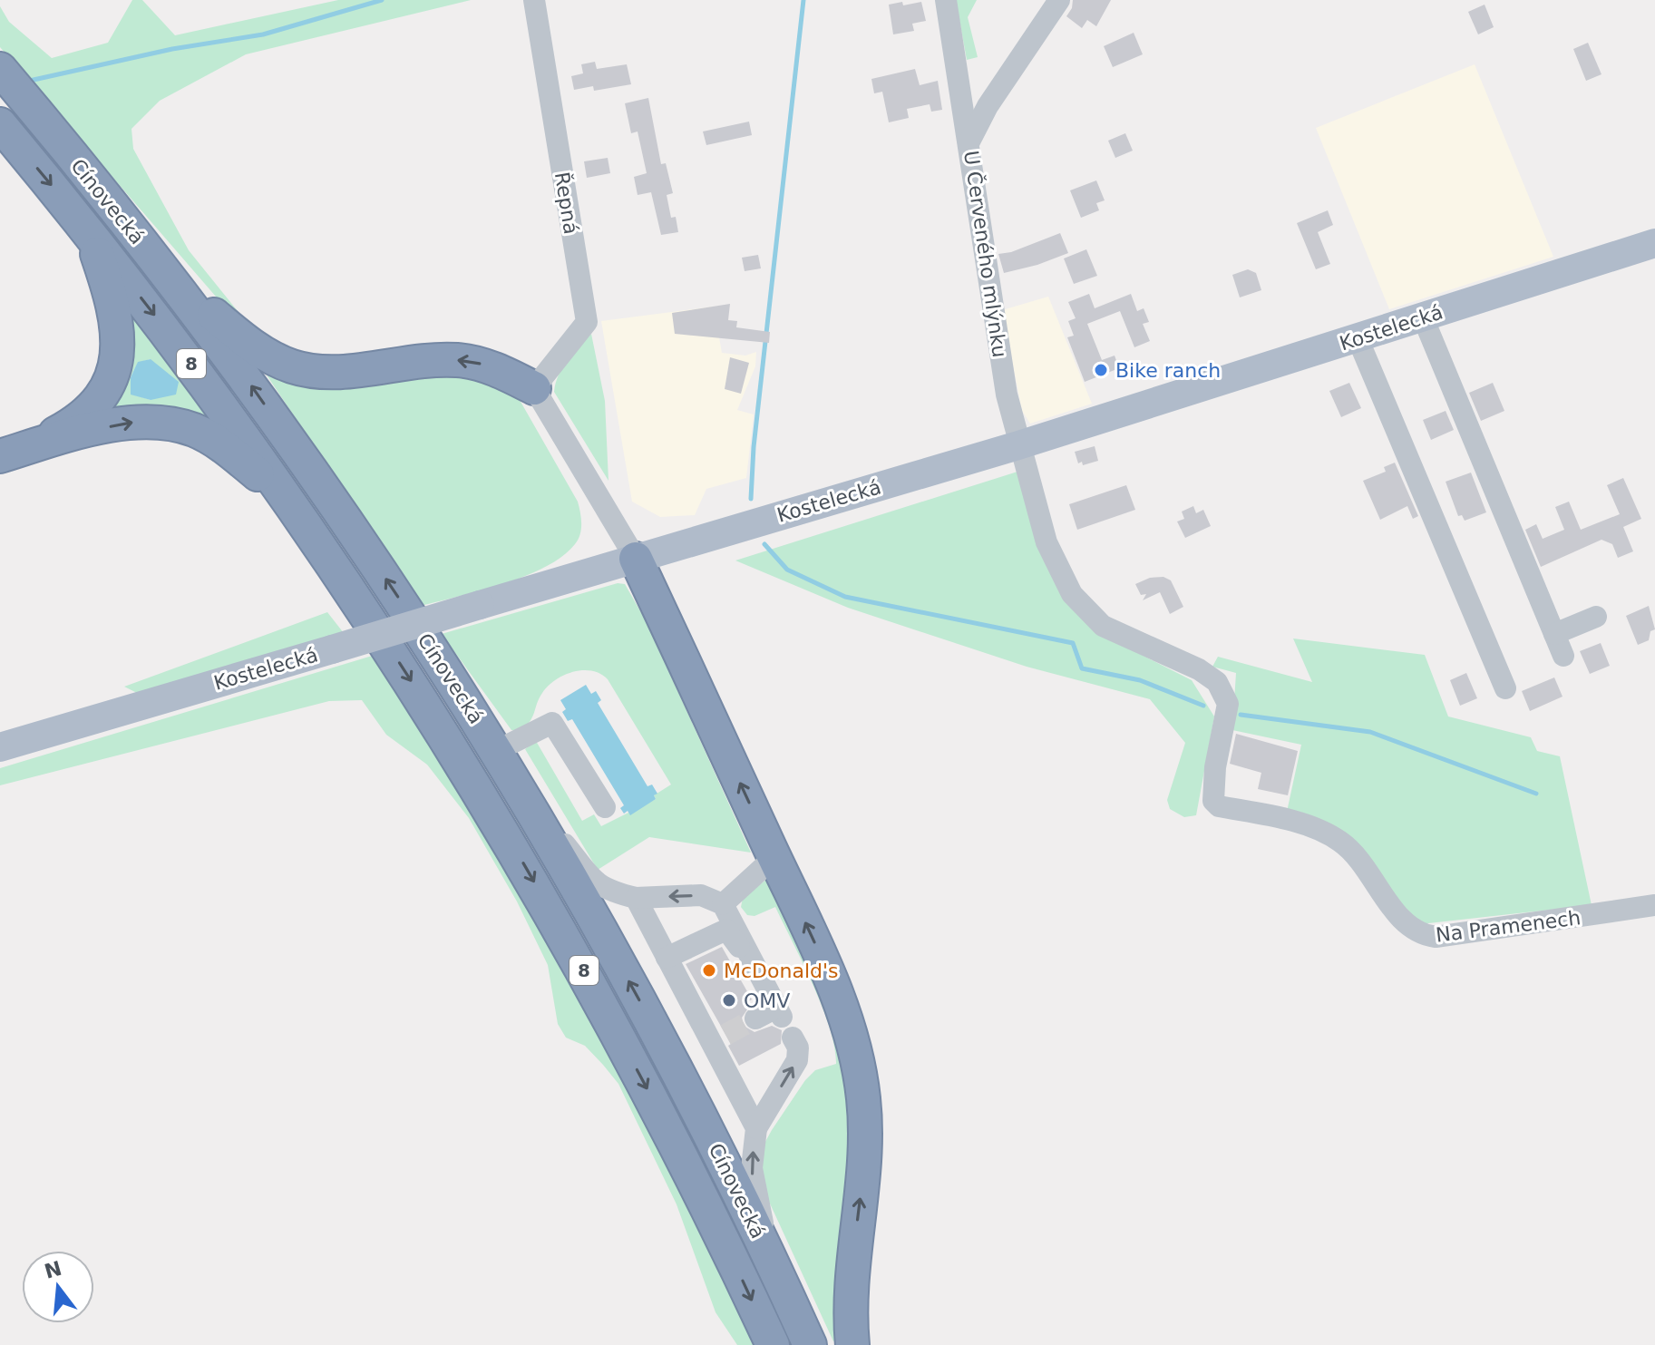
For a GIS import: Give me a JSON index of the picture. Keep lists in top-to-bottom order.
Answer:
{
  "streets": {
    "highway": ["Cínovecká", "8"],
    "main road": ["Kostelecká"],
    "street": ["Řepná", "U Červeného mlýnku", "Na Pramenech"]
  },
  "crossings": [
    ["U Červeného mlýnku", "Kostelecká"],
    ["U Červeného mlýnku", "Na Pramenech"],
    ["Kostelecká", "Na Pramenech"]
  ],
  "places": ["Bike ranch", "McDonald's", "OMV"],
  "north": "top"
}
